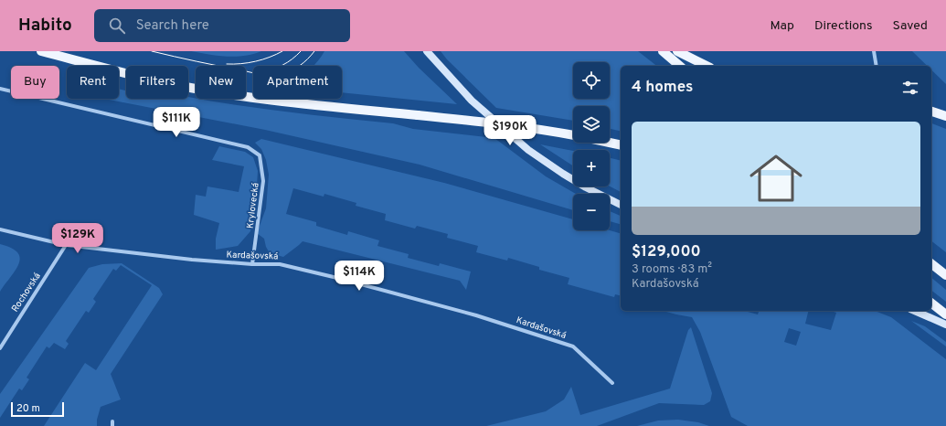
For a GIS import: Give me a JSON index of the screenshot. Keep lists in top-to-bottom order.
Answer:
{
  "streets": {
    "street": ["Krylovecká", "Kardašovská", "Rochovská"]
  },
  "crossings": [
    ["Krylovecká", "Kardašovská"],
    ["Kardašovská", "Rochovská"]
  ],
  "scale_bar": "20 m",
  "page": {
    "header": "Habito",
    "search": "Search here",
    "nav": ["Map", "Directions", "Saved"],
    "map_buttons": ["+", "−"],
    "chip": [
      "Buy",
      "Rent",
      "Filters",
      "New",
      "Apartment"
    ],
    "heading": "4 homes",
    "price": [
      "$111K",
      "$190K",
      "$129K",
      "$114K"
    ],
    "list": [
      {
        "name": "$129,000",
        "note": "3 rooms · 83 m² · Kardašovská"
      }
    ],
    "scale": "20 m"
  }
}
